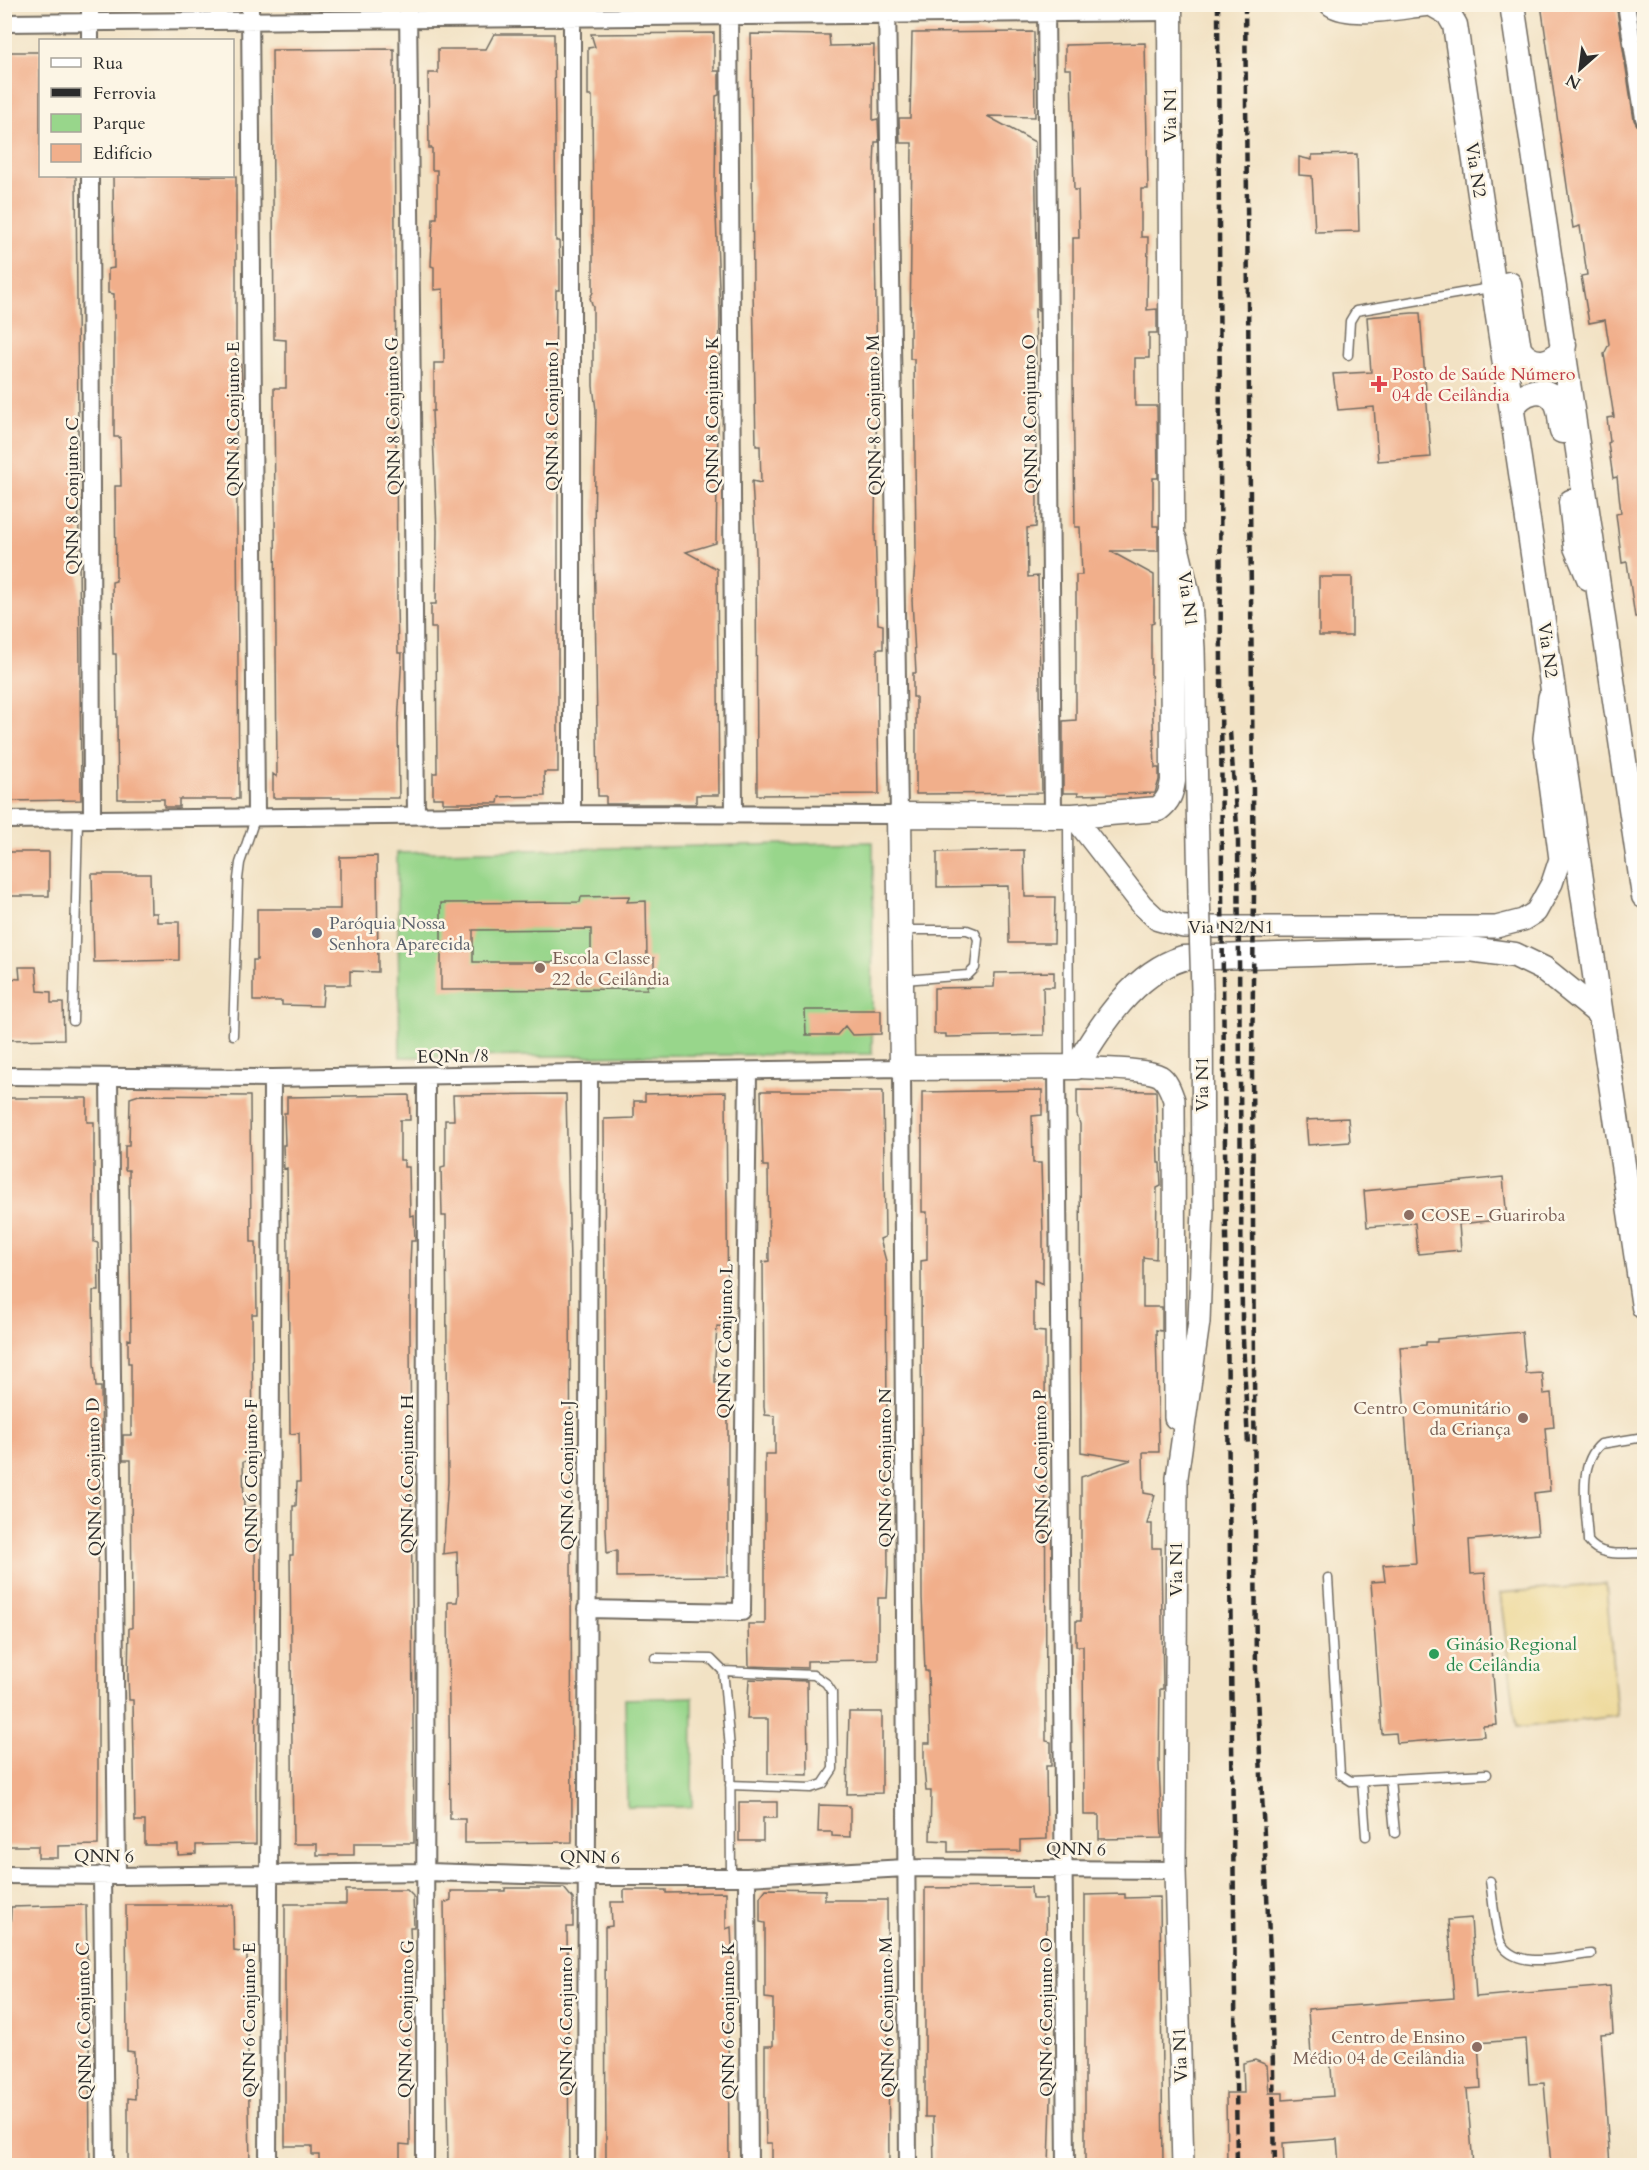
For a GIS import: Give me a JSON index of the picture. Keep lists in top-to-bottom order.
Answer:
{
  "streets": {
    "main road": ["Via N1", "Via N2"],
    "street": [
      "QNN 8 Conjunto O",
      "QNN 8 Conjunto K",
      "QNN 8 Conjunto M",
      "QNN 8 Conjunto G",
      "QNN 8 Conjunto I",
      "QNN 8 Conjunto E",
      "QNN 8 Conjunto C",
      "Via N2/N1",
      "EQNn /8",
      "QNN 6 Conjunto L",
      "QNN 6 Conjunto P",
      "QNN 6 Conjunto N",
      "QNN 6 Conjunto H",
      "QNN 6 Conjunto J",
      "QNN 6 Conjunto F",
      "QNN 6 Conjunto D",
      "QNN 6",
      "QNN 6 Conjunto M",
      "QNN 6 Conjunto O",
      "QNN 6 Conjunto G",
      "QNN 6 Conjunto E",
      "QNN 6 Conjunto C",
      "QNN 6 Conjunto I",
      "QNN 6 Conjunto K"
    ]
  },
  "crossings": [
    ["Via N1", "QNN 6"],
    ["Via N2", "Via N2/N1"],
    ["QNN 8 Conjunto O", "Via N2/N1"],
    ["EQNn /8", "QNN 6 Conjunto L"],
    ["EQNn /8", "QNN 6 Conjunto N"],
    ["EQNn /8", "QNN 6 Conjunto H"],
    ["EQNn /8", "QNN 6 Conjunto J"],
    ["EQNn /8", "QNN 6 Conjunto F"],
    ["EQNn /8", "QNN 6 Conjunto D"],
    ["QNN 6 Conjunto L", "QNN 6 Conjunto J"],
    ["QNN 6 Conjunto P", "QNN 6"],
    ["QNN 6 Conjunto P", "QNN 6 Conjunto O"],
    ["QNN 6 Conjunto N", "QNN 6"],
    ["QNN 6 Conjunto N", "QNN 6 Conjunto M"],
    ["QNN 6 Conjunto H", "QNN 6"],
    ["QNN 6 Conjunto H", "QNN 6 Conjunto G"],
    ["QNN 6 Conjunto J", "QNN 6"],
    ["QNN 6 Conjunto J", "QNN 6 Conjunto I"],
    ["QNN 6 Conjunto F", "QNN 6"],
    ["QNN 6 Conjunto F", "QNN 6 Conjunto E"],
    ["QNN 6 Conjunto D", "QNN 6"],
    ["QNN 6 Conjunto D", "QNN 6 Conjunto C"],
    ["QNN 6", "QNN 6 Conjunto M"],
    ["QNN 6", "QNN 6 Conjunto O"],
    ["QNN 6", "QNN 6 Conjunto G"],
    ["QNN 6", "QNN 6 Conjunto E"],
    ["QNN 6", "QNN 6 Conjunto C"],
    ["QNN 6", "QNN 6 Conjunto I"],
    ["QNN 6", "QNN 6 Conjunto K"]
  ],
  "places": {
    "health": ["Posto de Saúde Número 04 de Ceilândia"],
    "other": [
      "Paróquia Nossa Senhora Aparecida",
      "Escola Classe 22 de Ceilândia",
      "COSE - Guariroba",
      "Centro Comunitário da Criança",
      "Ginásio Regional de Ceilândia",
      "Centro de Ensino Médio 04 de Ceilândia"
    ]
  },
  "legend": [
    "Rua",
    "Ferrovia",
    "Parque",
    "Edifício"
  ],
  "north": "bottom left"
}
